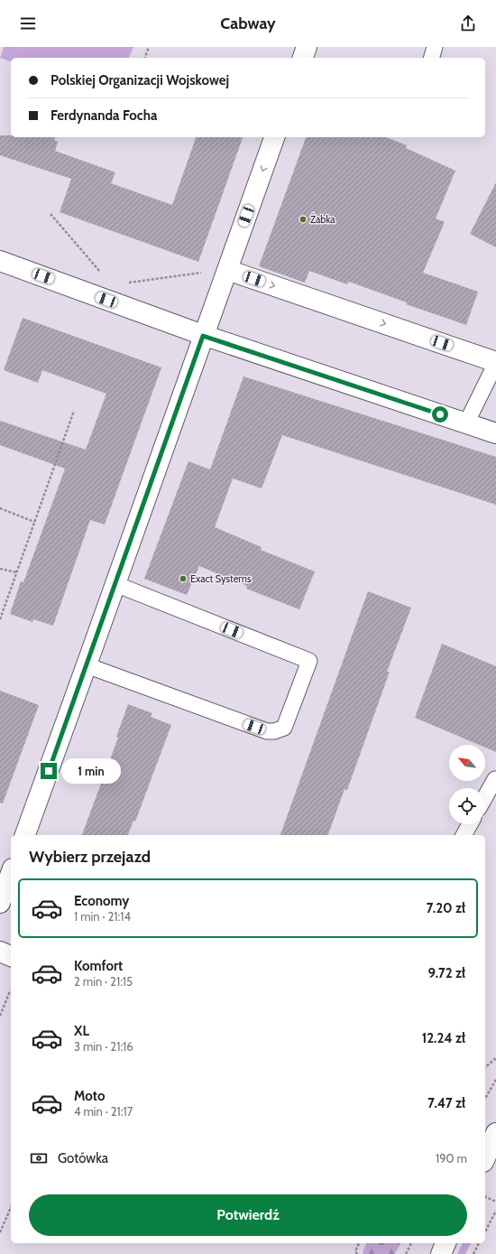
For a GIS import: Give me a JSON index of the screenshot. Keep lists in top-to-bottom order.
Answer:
{
  "places": ["Żabka", "Exact Systems"],
  "north": "top left",
  "page": {
    "header": "Cabway",
    "banner": ["Polskiej Organizacji Wojskowej", "Ferdynanda Focha"],
    "bubble": "1 min",
    "heading": "Wybierz przejazd",
    "list": [
      {
        "name": "Economy",
        "note": "1 min · 21:14",
        "value": "7.20 zł"
      },
      {
        "name": "Komfort",
        "note": "2 min · 21:15",
        "value": "9.72 zł"
      },
      {
        "name": "XL",
        "note": "3 min · 21:16",
        "value": "12.24 zł"
      },
      {
        "name": "Moto",
        "note": "4 min · 21:17",
        "value": "7.47 zł"
      }
    ],
    "pay": ["Gotówka", "190 m"],
    "buttons": "Potwierdź"
  }
}
